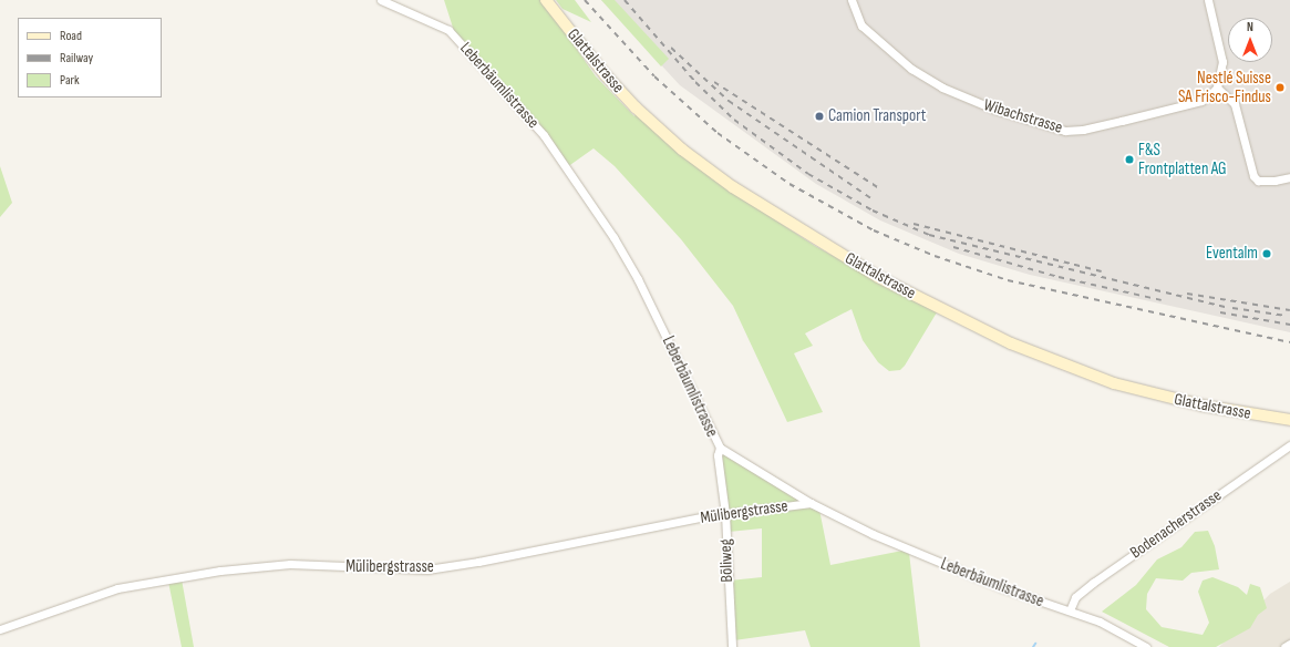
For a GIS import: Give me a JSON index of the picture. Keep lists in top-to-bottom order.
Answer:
{
  "streets": {
    "street": [
      "Glattalstrasse",
      "Leberbäumlistrasse",
      "Wibachstrasse",
      "Mülibergstrasse",
      "Bodenacherstrasse",
      "Böliweg"
    ]
  },
  "crossings": [
    ["Leberbäumlistrasse", "Mülibergstrasse"],
    ["Leberbäumlistrasse", "Bodenacherstrasse"],
    ["Leberbäumlistrasse", "Böliweg"],
    ["Mülibergstrasse", "Böliweg"]
  ],
  "places": [
    "Nestlé Suisse SA Frisco-Findus",
    "Camion Transport",
    "F&S Frontplatten AG",
    "Eventalm"
  ],
  "legend": ["Road", "Railway", "Park"],
  "north": "top"
}
